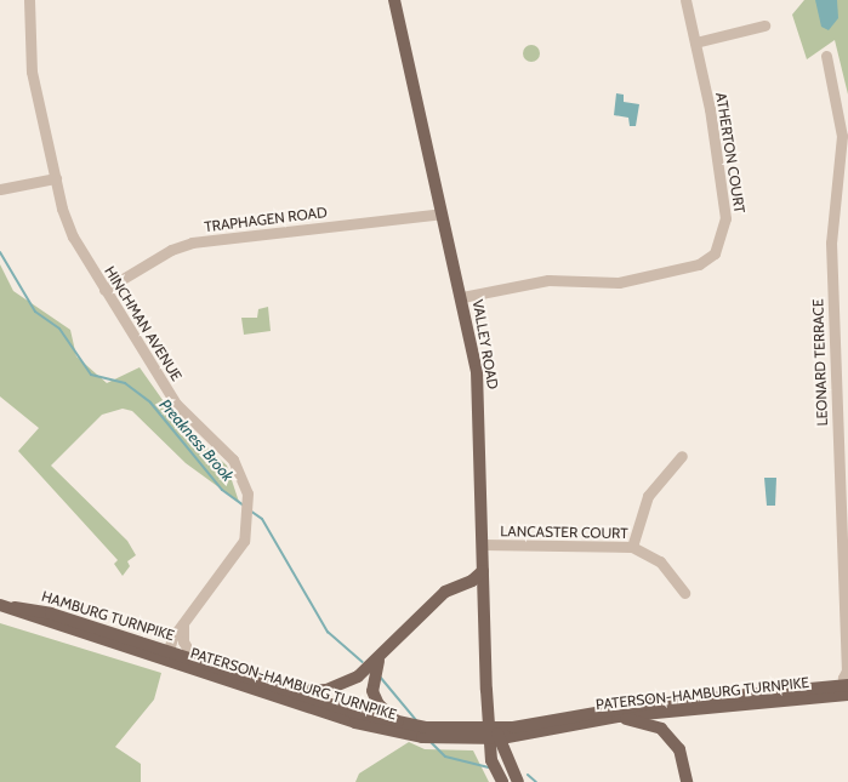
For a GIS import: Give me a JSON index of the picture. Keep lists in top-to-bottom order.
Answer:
{
  "streets": {
    "main road": ["VALLEY ROAD", "HAMBURG TURNPIKE", "PATERSON-HAMBURG TURNPIKE"],
    "street": [
      "ATHERTON COURT",
      "TRAPHAGEN ROAD",
      "HINCHMAN AVENUE",
      "LEONARD TERRACE",
      "LANCASTER COURT"
    ]
  },
  "crossings": [
    ["ATHERTON COURT", "VALLEY ROAD"],
    ["TRAPHAGEN ROAD", "HINCHMAN AVENUE"],
    ["TRAPHAGEN ROAD", "VALLEY ROAD"],
    ["HINCHMAN AVENUE", "HAMBURG TURNPIKE"],
    ["HINCHMAN AVENUE", "PATERSON-HAMBURG TURNPIKE"],
    ["VALLEY ROAD", "LANCASTER COURT"],
    ["VALLEY ROAD", "HAMBURG TURNPIKE"],
    ["VALLEY ROAD", "PATERSON-HAMBURG TURNPIKE"],
    ["LEONARD TERRACE", "HAMBURG TURNPIKE"],
    ["LEONARD TERRACE", "PATERSON-HAMBURG TURNPIKE"],
    ["HAMBURG TURNPIKE", "PATERSON-HAMBURG TURNPIKE"]
  ],
  "water": ["Preakness Brook"]
}
